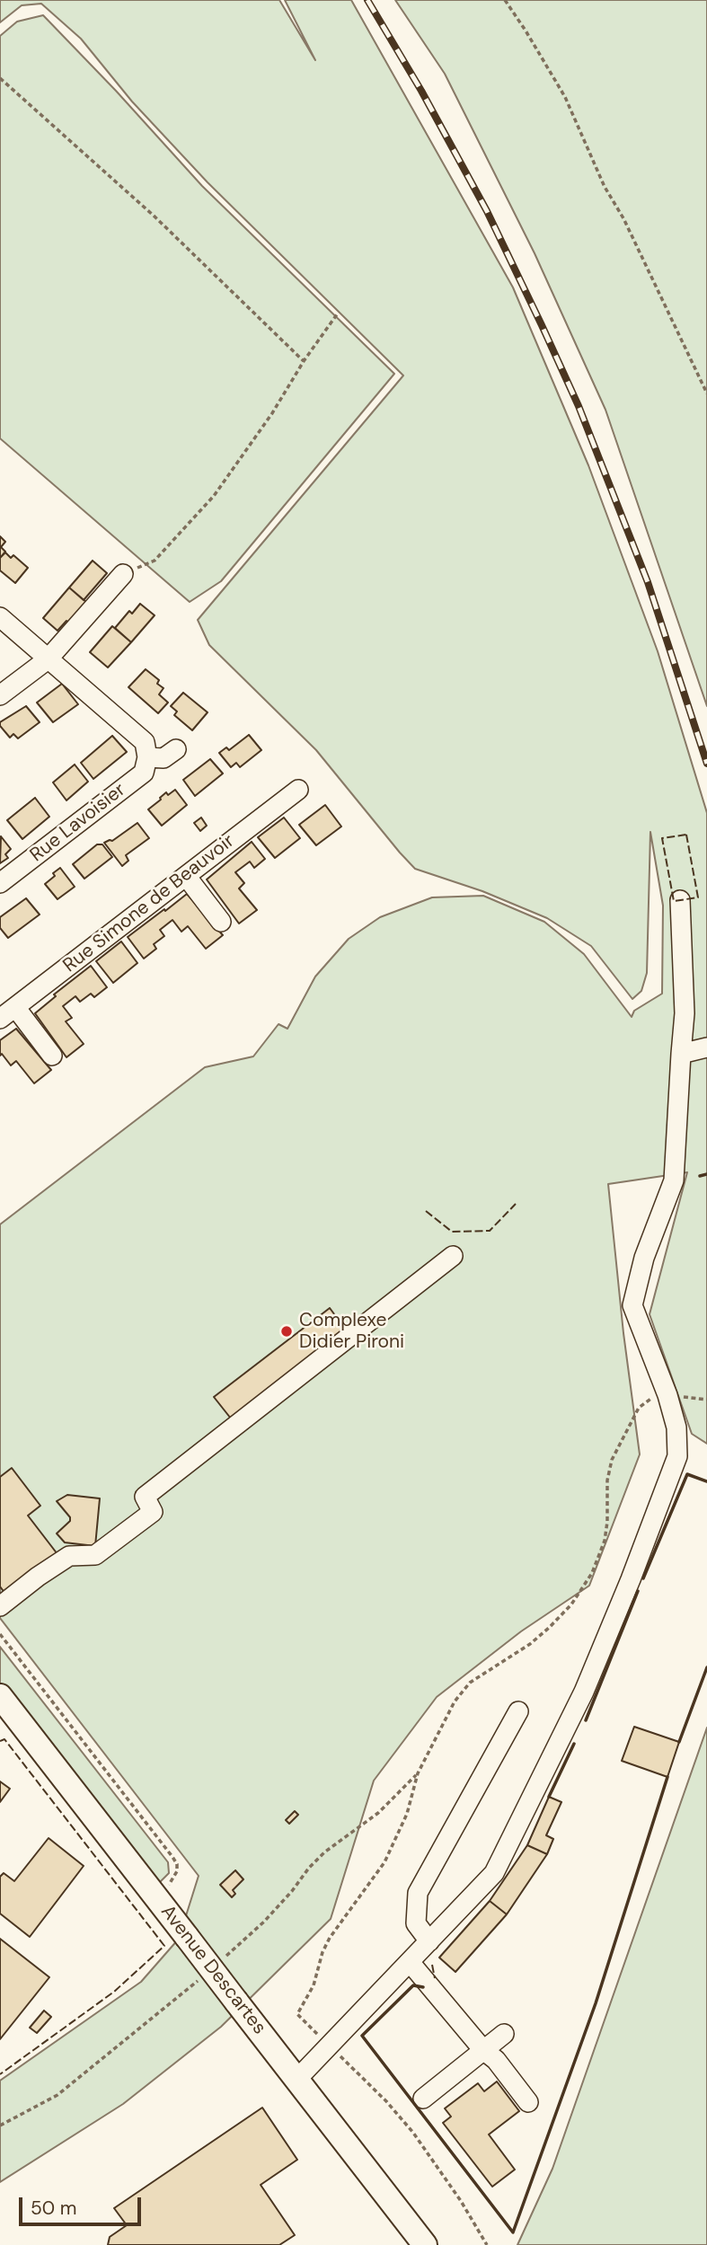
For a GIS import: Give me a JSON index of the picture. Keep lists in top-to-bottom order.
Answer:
{
  "streets": {
    "main road": ["Avenue Descartes"],
    "street": ["Rue Lavoisier", "Rue Simone de Beauvoir"]
  },
  "places": ["Complexe Didier Pironi"],
  "scale_bar": "50 m"
}
